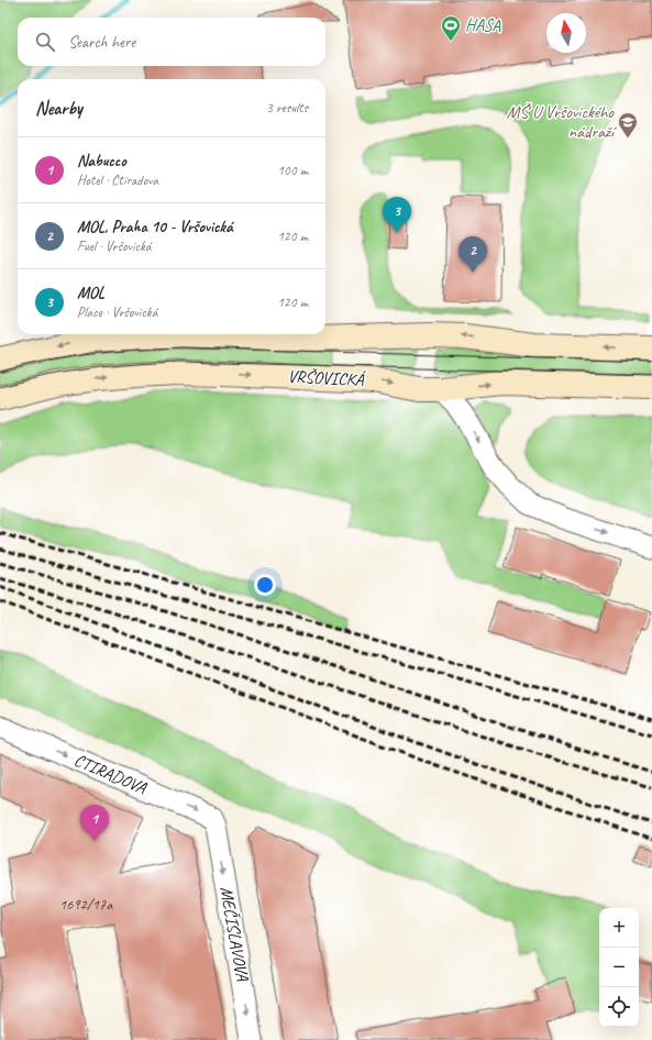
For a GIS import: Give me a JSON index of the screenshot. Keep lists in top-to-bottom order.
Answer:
{
  "streets": {
    "main road": ["VRŠOVICKÁ"],
    "street": ["CTIRADOVA", "MEČISLAVOVA"]
  },
  "crossings": [
    ["CTIRADOVA", "MEČISLAVOVA"]
  ],
  "one_way": ["CTIRADOVA", "MEČISLAVOVA"],
  "places": {
    "sports": ["HASA"],
    "school or university": ["MŠ U Vršovického nádraží"]
  },
  "house_numbers": ["1692/17a"],
  "north": "top",
  "page": {
    "search": "Search here",
    "heading": ["Nearby", "3 results"],
    "list": [
      {
        "mark": "1",
        "name": "Nabucco",
        "note": "Hotel · Ctiradova",
        "value": "100 m"
      },
      {
        "mark": "2",
        "name": "MOL, Praha 10 - Vršovická",
        "note": "Fuel · Vršovická",
        "value": "120 m"
      },
      {
        "mark": "3",
        "name": "MOL",
        "note": "Place · Vršovická",
        "value": "120 m"
      }
    ],
    "pins": ["3", "2", "1"],
    "map_buttons": ["+", "−"]
  }
}
